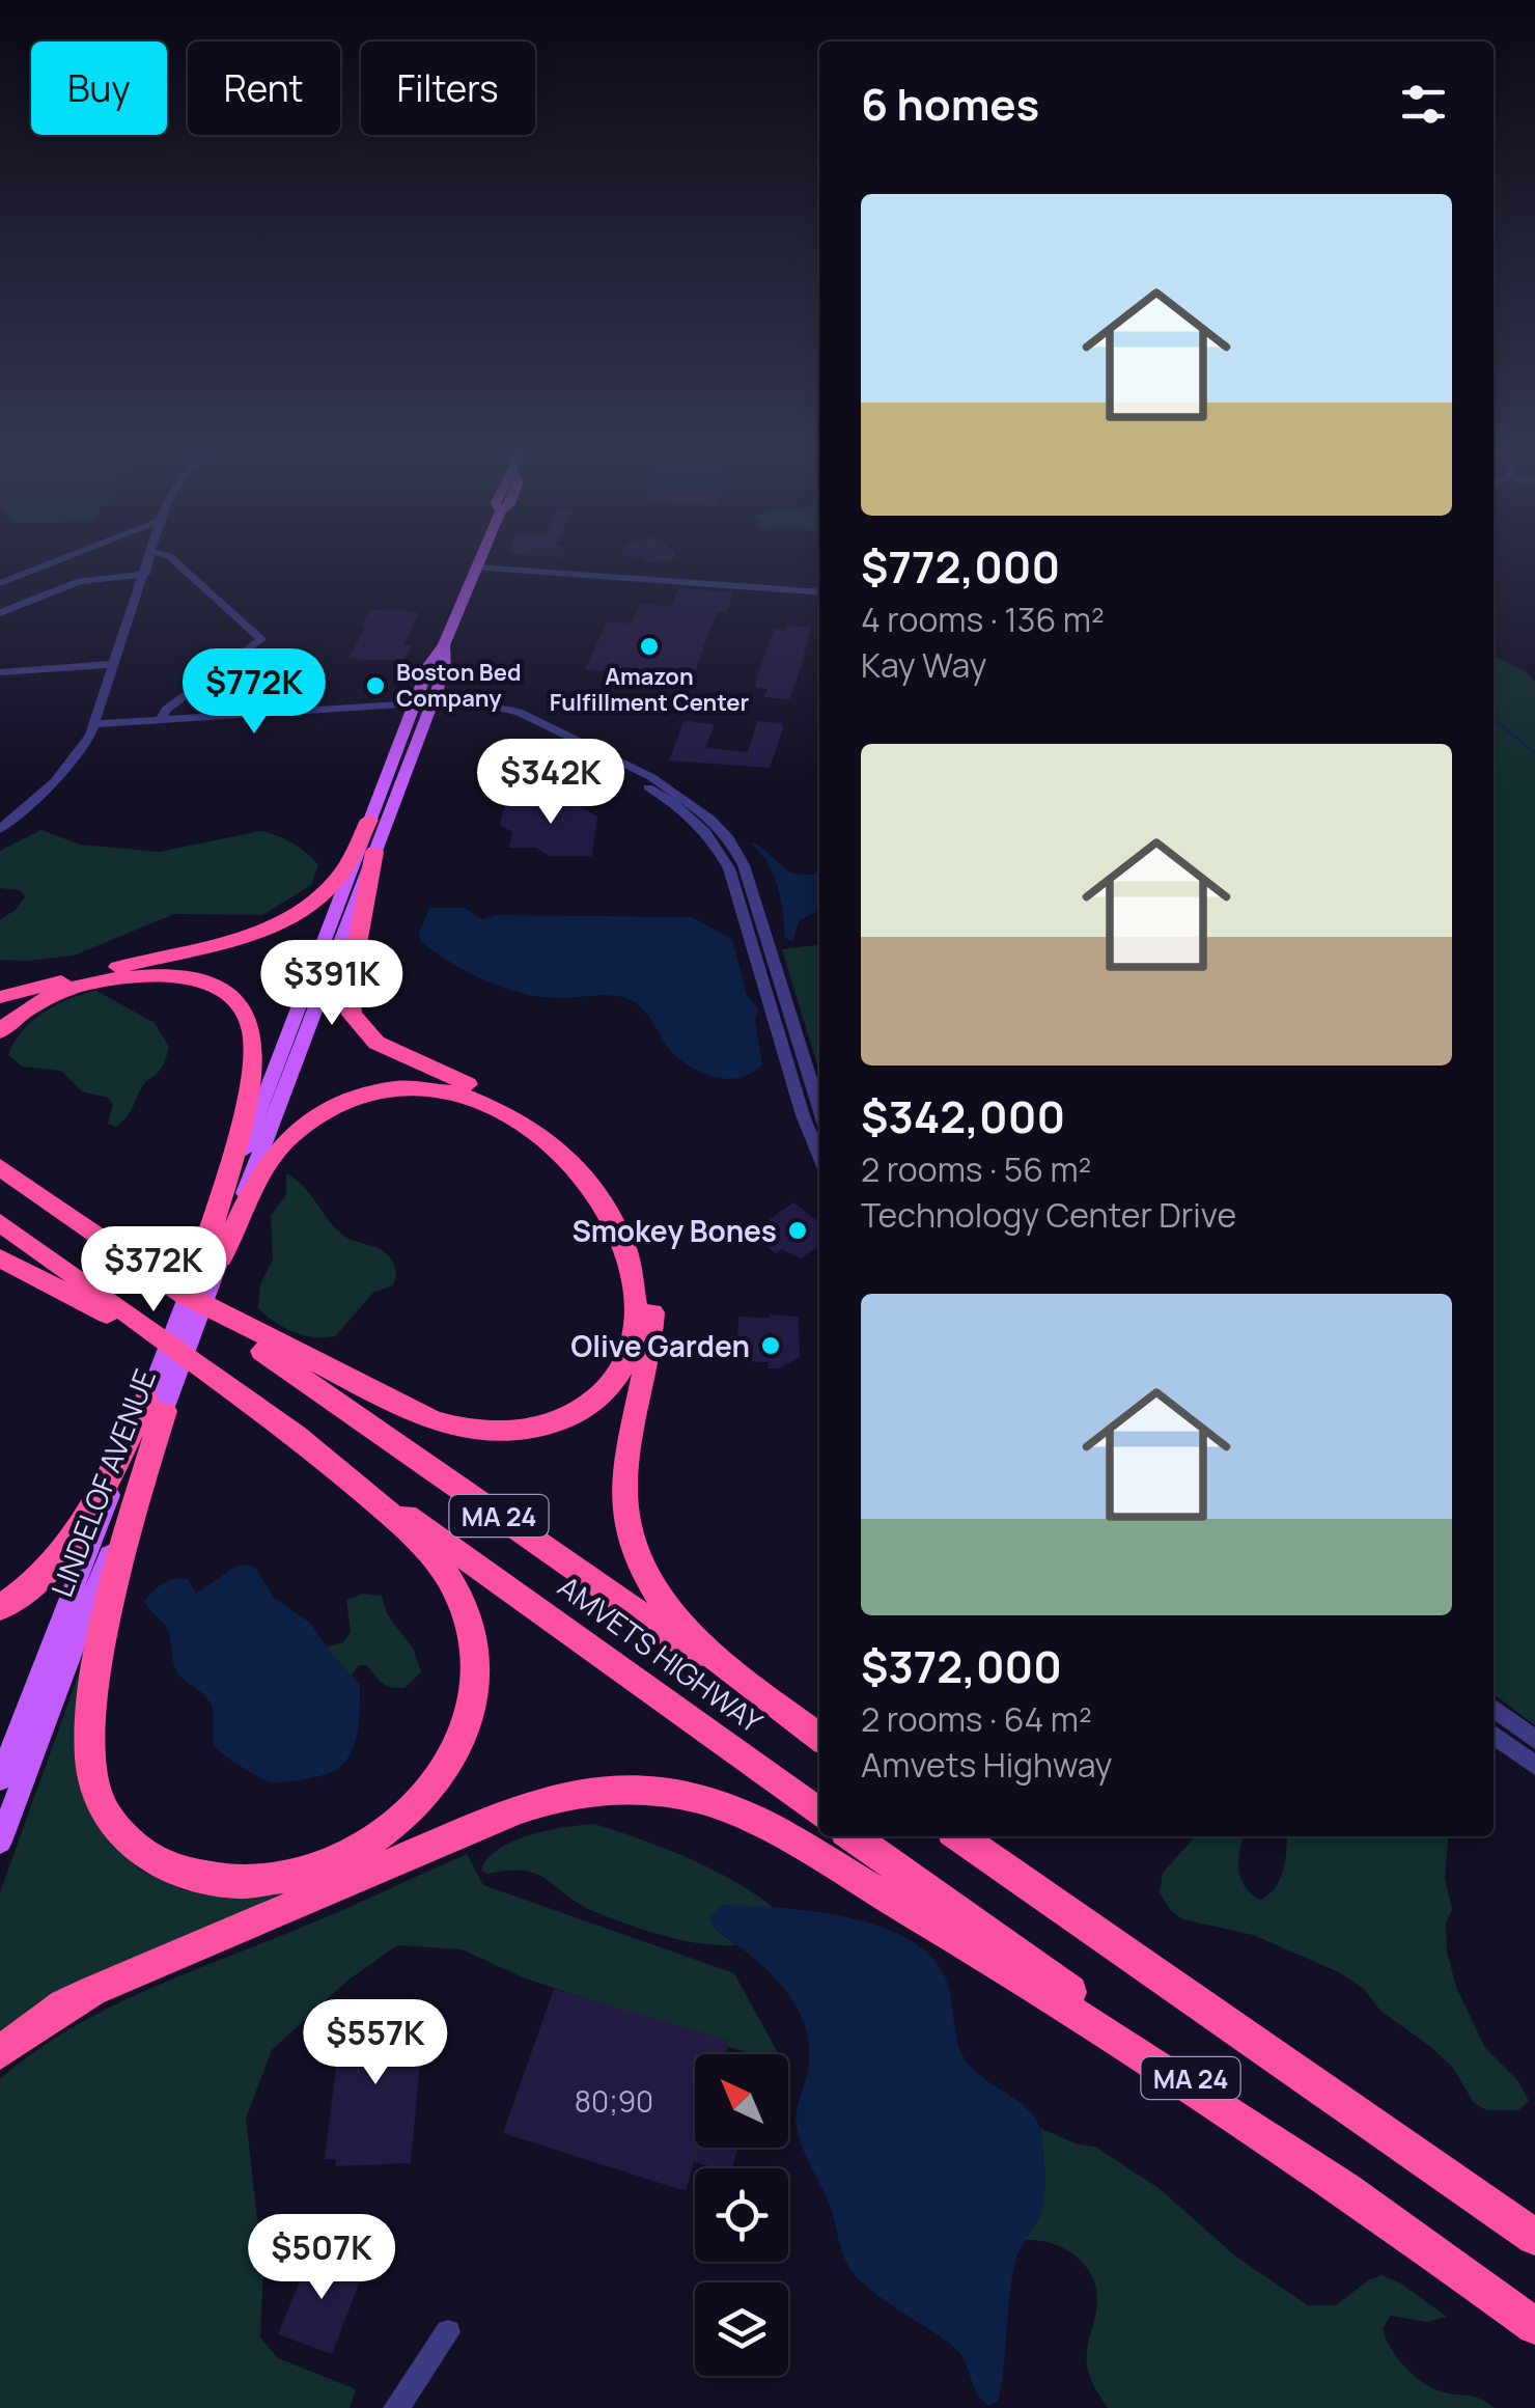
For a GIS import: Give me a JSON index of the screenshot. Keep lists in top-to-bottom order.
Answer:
{
  "streets": {
    "highway": ["MA 24", "AMVETS HIGHWAY"],
    "main road": ["LINDELOF AVENUE"]
  },
  "places": [
    "Amazon Fulfillment Center",
    "Boston Bed Company",
    "Smokey Bones",
    "Olive Garden"
  ],
  "house_numbers": ["80;90"],
  "north": "top left",
  "page": {
    "chip": ["Buy", "Rent", "Filters"],
    "heading": "6 homes",
    "list": [
      {
        "name": "$772,000",
        "note": "4 rooms · 136 m² · Kay Way"
      },
      {
        "name": "$342,000",
        "note": "2 rooms · 56 m² · Technology Center Drive"
      },
      {
        "name": "$372,000",
        "note": "2 rooms · 64 m² · Amvets Highway"
      }
    ],
    "price": [
      "$772K",
      "$342K",
      "$391K",
      "$372K",
      "$557K",
      "$507K"
    ]
  }
}
